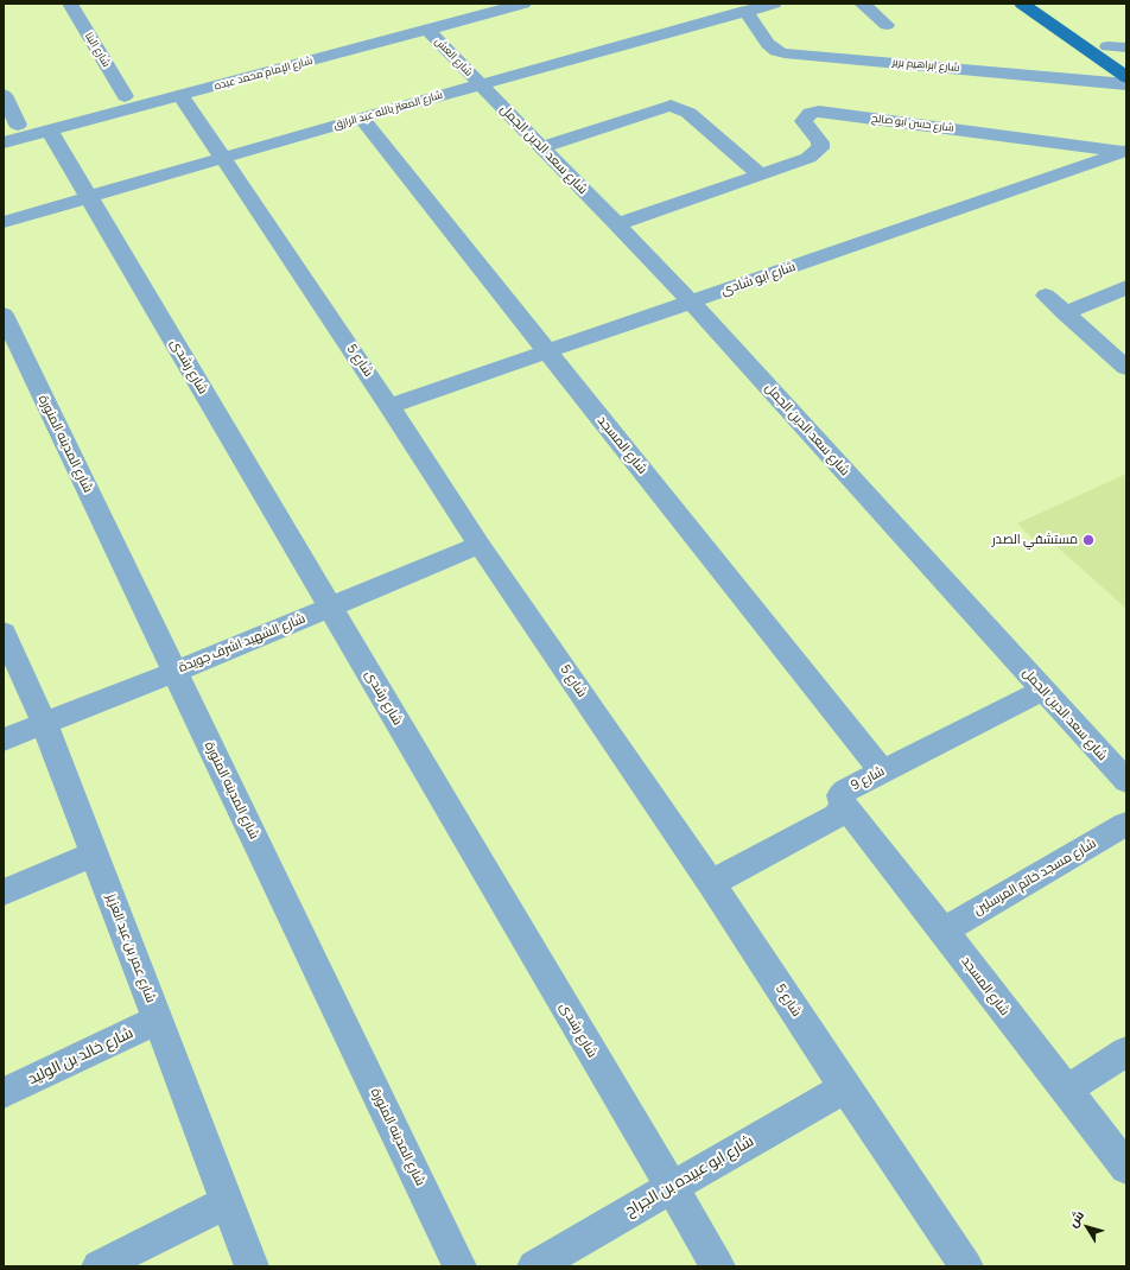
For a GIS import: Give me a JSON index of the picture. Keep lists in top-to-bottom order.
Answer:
{
  "streets": {
    "street": [
      "شارع البنا",
      "شارع العش",
      "شارع ابراهيم بربر",
      "شارع الإمام محمد عبده",
      "شارع المعتز بالله عبد الرازق",
      "شارع حسن ابو صالح",
      "شارع سعد الدين الجمل",
      "شارع ابو شادى",
      "شارع 5",
      "شارع رشدى",
      "شارع المدينه المنورة",
      "شارع المسجد",
      "شارع الشهيد اشرف جويدة",
      "شارع 9",
      "شارع مسجد خاتم المرسلين",
      "شارع عمر بن عبد العزيز",
      "شارع خالد بن الوليد",
      "شارع ابو عبيده بن الجراح"
    ]
  },
  "crossings": [
    ["شارع البنا", "شارع الإمام محمد عبده"],
    ["شارع العش", "شارع الإمام محمد عبده"],
    ["شارع العش", "شارع المعتز بالله عبد الرازق"],
    ["شارع العش", "شارع سعد الدين الجمل"],
    ["شارع ابراهيم بربر", "شارع المعتز بالله عبد الرازق"],
    ["شارع الإمام محمد عبده", "شارع 5"],
    ["شارع الإمام محمد عبده", "شارع رشدى"],
    ["شارع المعتز بالله عبد الرازق", "شارع سعد الدين الجمل"],
    ["شارع المعتز بالله عبد الرازق", "شارع 5"],
    ["شارع المعتز بالله عبد الرازق", "شارع رشدى"],
    ["شارع المعتز بالله عبد الرازق", "شارع المسجد"],
    ["شارع حسن ابو صالح", "شارع ابو شادى"],
    ["شارع سعد الدين الجمل", "شارع ابو شادى"],
    ["شارع سعد الدين الجمل", "شارع 9"],
    ["شارع ابو شادى", "شارع 5"],
    ["شارع ابو شادى", "شارع المسجد"],
    ["شارع 5", "شارع الشهيد اشرف جويدة"],
    ["شارع 5", "شارع 9"],
    ["شارع 5", "شارع ابو عبيده بن الجراح"],
    ["شارع رشدى", "شارع الشهيد اشرف جويدة"],
    ["شارع رشدى", "شارع ابو عبيده بن الجراح"],
    ["شارع المدينه المنورة", "شارع الشهيد اشرف جويدة"],
    ["شارع المسجد", "شارع 9"],
    ["شارع المسجد", "شارع مسجد خاتم المرسلين"],
    ["شارع الشهيد اشرف جويدة", "شارع عمر بن عبد العزيز"],
    ["شارع عمر بن عبد العزيز", "شارع خالد بن الوليد"]
  ],
  "places": ["مستشفي الصدر"],
  "north": "top left"
}
